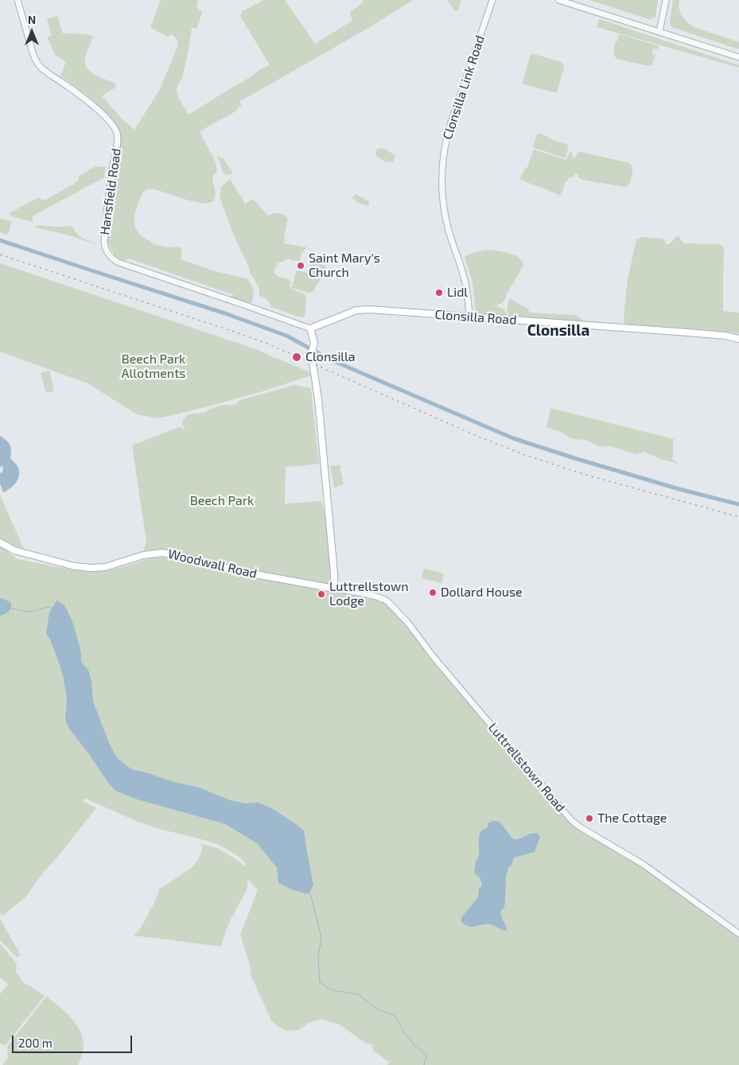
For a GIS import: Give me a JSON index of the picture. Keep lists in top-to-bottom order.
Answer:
{
  "streets": {
    "main road": ["Clonsilla Road", "Woodwall Road"],
    "street": ["Clonsilla Link Road", "Hansfield Road", "Luttrellstown Road"]
  },
  "crossings": [
    ["Clonsilla Link Road", "Clonsilla Road"],
    ["Hansfield Road", "Clonsilla Road"],
    ["Woodwall Road", "Luttrellstown Road"]
  ],
  "districts": ["Clonsilla"],
  "parks": ["Beech Park Allotments", "Beech Park"],
  "places": [
    "Saint Mary's Church",
    "Lidl",
    "Clonsilla",
    "Dollard House",
    "Luttrellstown Lodge",
    "The Cottage"
  ],
  "scale_bar": "200 m",
  "north": "top"
}
